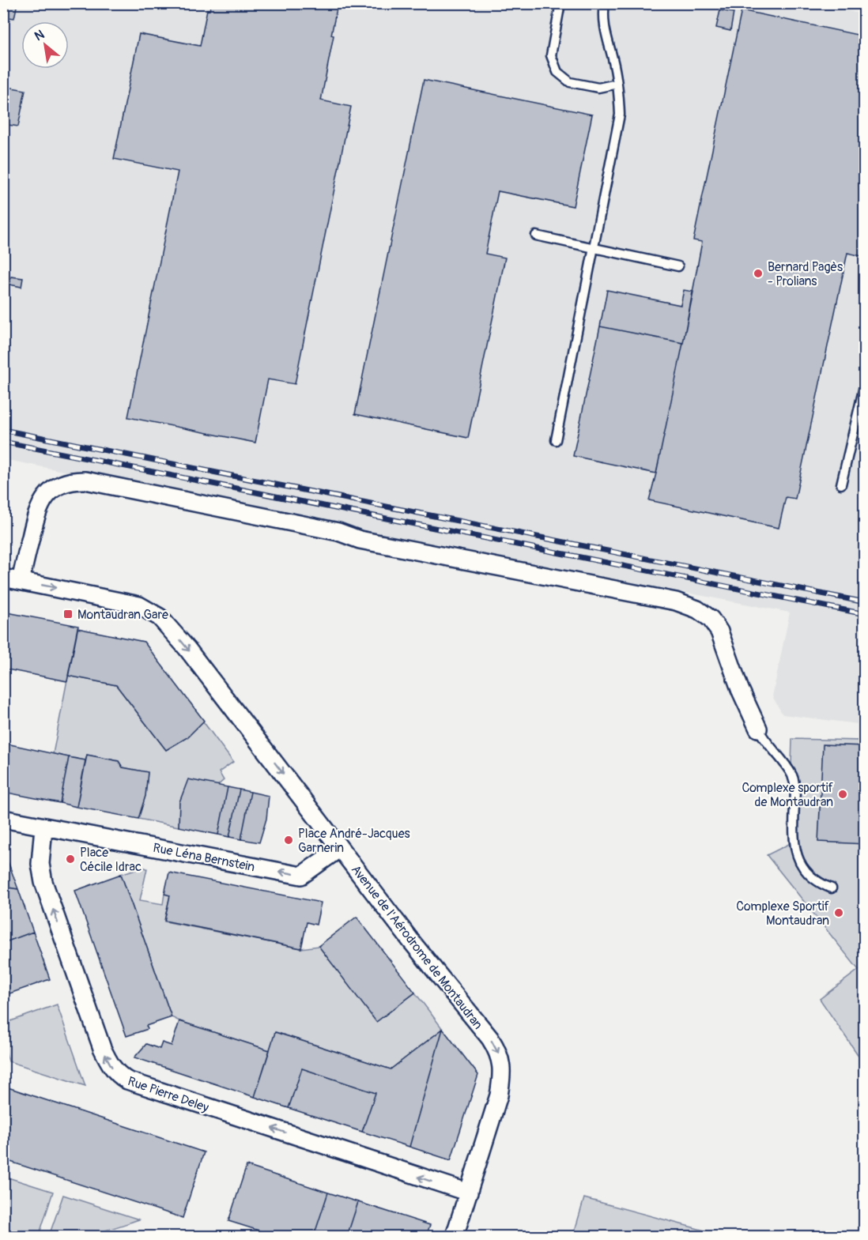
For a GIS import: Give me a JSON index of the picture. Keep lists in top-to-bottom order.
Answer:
{
  "streets": {
    "street": ["Rue Léna Bernstein", "Avenue de l'Aérodrome de Montaudran", "Rue Pierre Deley"]
  },
  "crossings": [
    ["Rue Léna Bernstein", "Avenue de l'Aérodrome de Montaudran"],
    ["Rue Léna Bernstein", "Rue Pierre Deley"],
    ["Avenue de l'Aérodrome de Montaudran", "Rue Pierre Deley"]
  ],
  "one_way": ["Rue Léna Bernstein", "Avenue de l'Aérodrome de Montaudran", "Rue Pierre Deley"],
  "places": {
    "other": [
      "Bernard Pagès - Prolians",
      "Complexe sportif de Montaudran",
      "Place André-Jacques Garnerin",
      "Place Cécile Idrac",
      "Complexe Sportif Montaudran"
    ],
    "transit": ["Montaudran Gare"]
  },
  "north": "top left"
}
